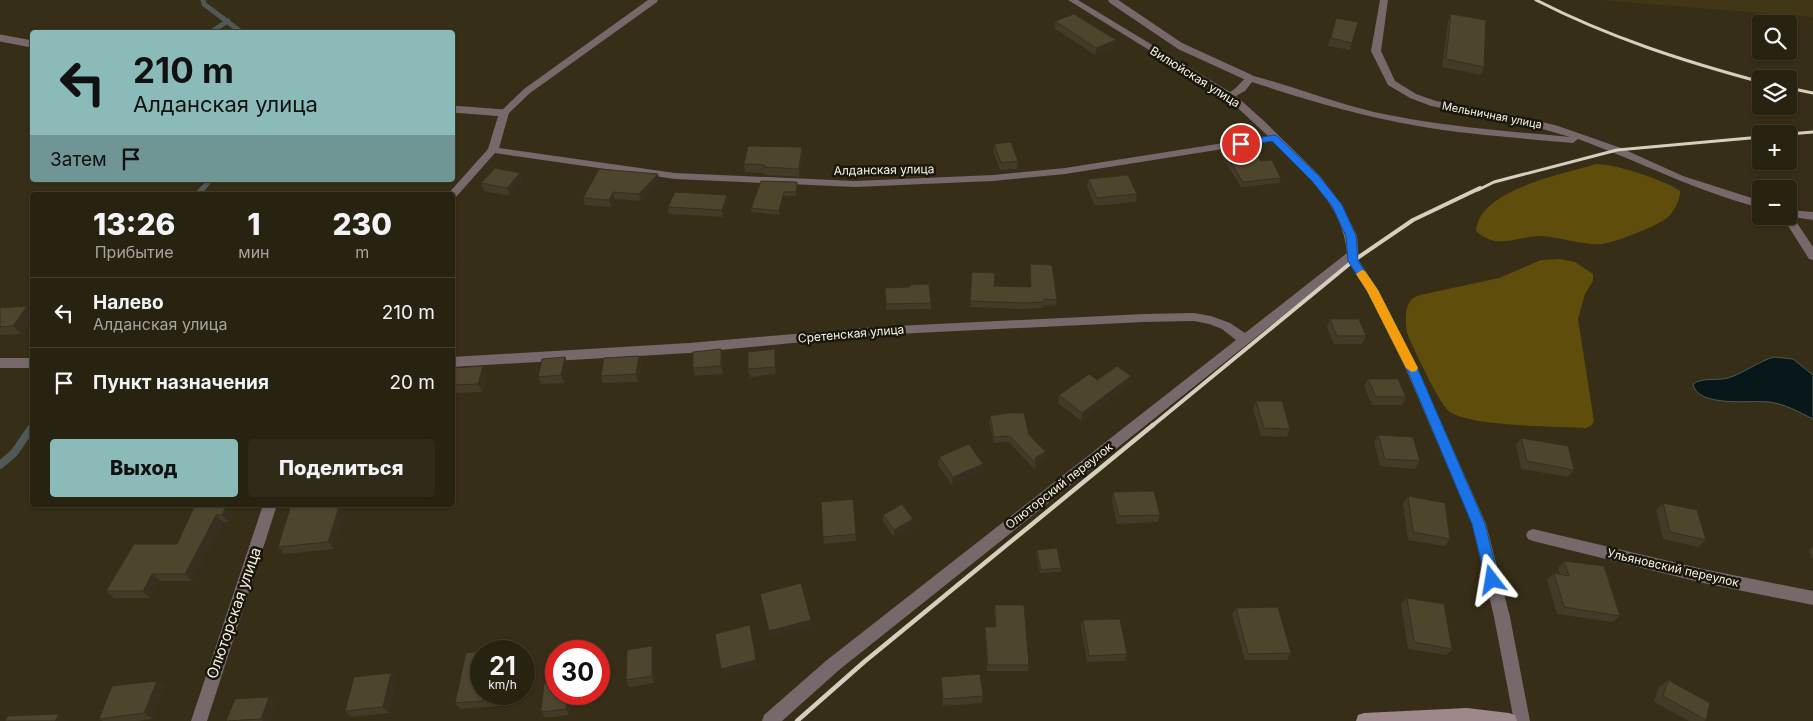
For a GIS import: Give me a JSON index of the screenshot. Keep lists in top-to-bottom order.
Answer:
{
  "streets": {
    "street": [
      "Вилюйская улица",
      "Мельничная улица",
      "Алданская улица",
      "Сретенская улица",
      "Олюторский переулок",
      "Ульяновский переулок",
      "Олюторская улица"
    ]
  },
  "crossings": [
    ["Вилюйская улица", "Алданская улица"],
    ["Вилюйская улица", "Олюторский переулок"],
    ["Сретенская улица", "Олюторский переулок"]
  ],
  "page": {
    "map_buttons": ["+", "−"],
    "turn": ["210 m", "Алданская улица"],
    "then": "Затем",
    "eta": [
      "13:26",
      "Прибытие",
      "1",
      "мин",
      "230",
      "m"
    ],
    "list": [
      {
        "name": "Налево",
        "note": "Алданская улица",
        "value": "210 m"
      },
      {
        "name": "Пункт назначения",
        "value": "20 m"
      }
    ],
    "buttons": ["Выход", "Поделиться"],
    "speed": "21 km/h",
    "limit": "30"
  }
}
